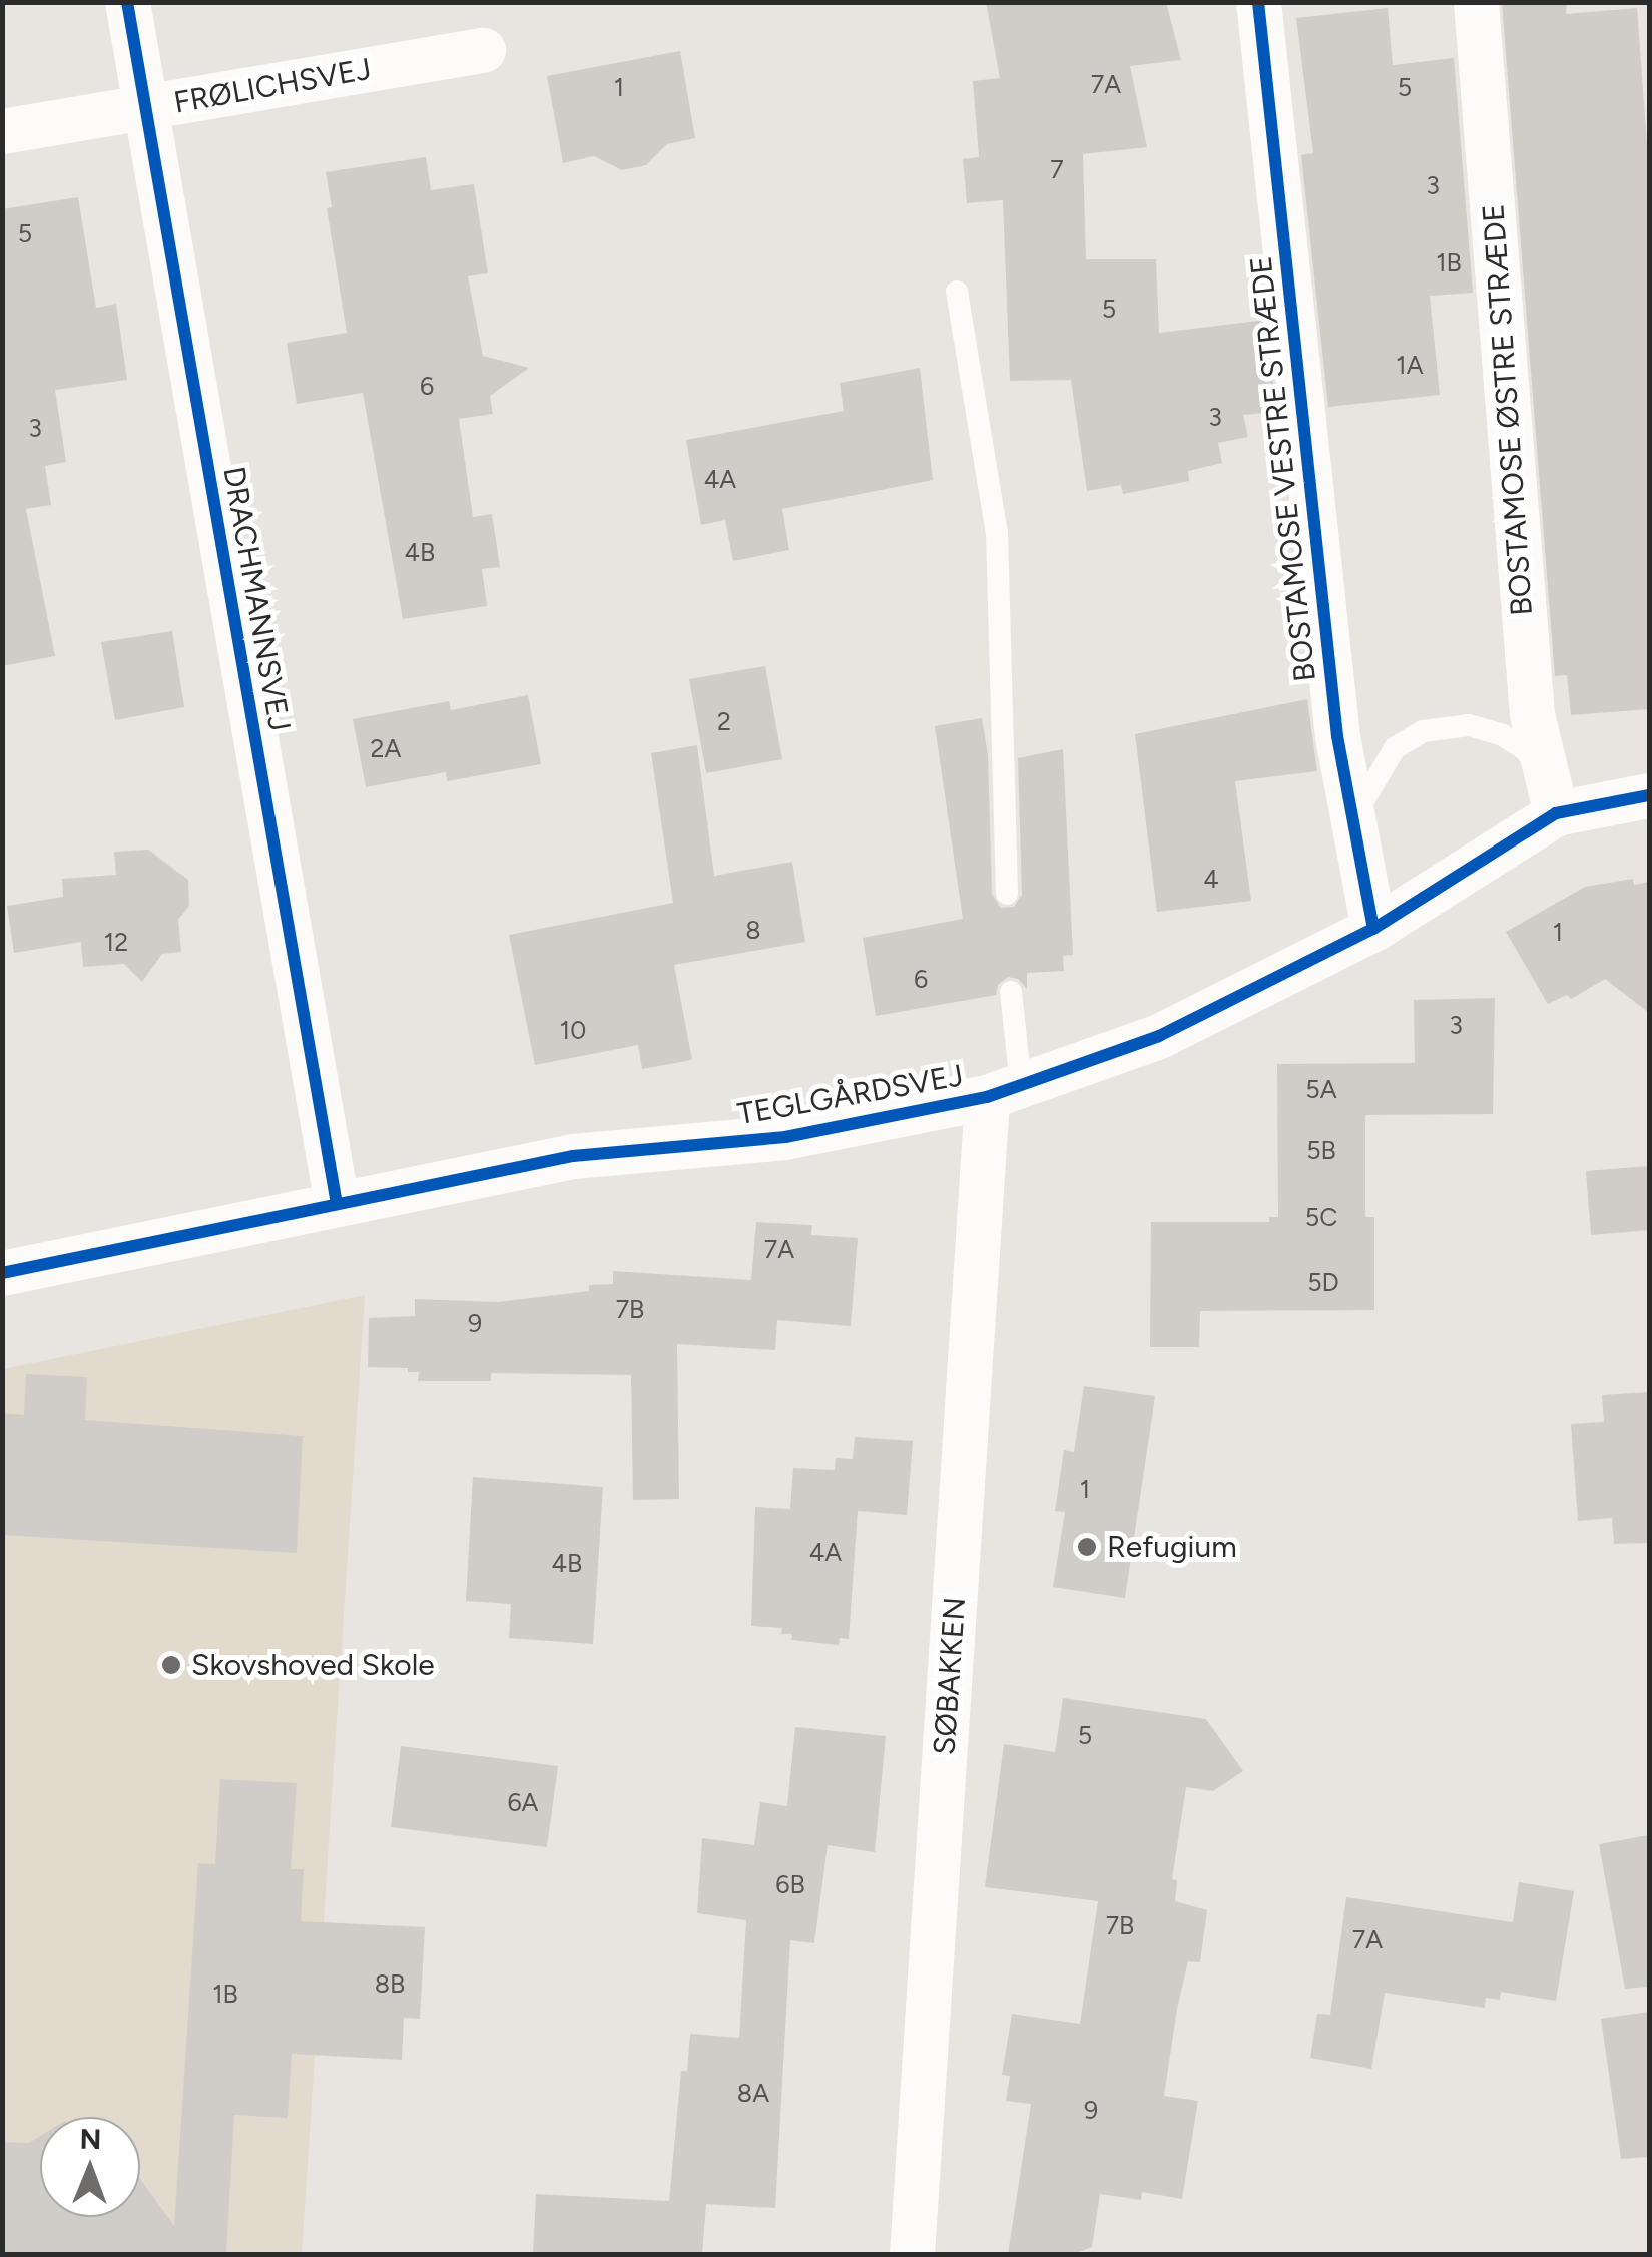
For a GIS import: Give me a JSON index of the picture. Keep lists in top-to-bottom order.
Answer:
{
  "streets": {
    "street": [
      "FRØLICHSVEJ",
      "BOSTAMOSE ØSTRE STRÆDE",
      "BOSTAMOSE VESTRE STRÆDE",
      "DRACHMANNSVEJ",
      "TEGLGÅRDSVEJ",
      "SØBAKKEN"
    ]
  },
  "crossings": [
    ["FRØLICHSVEJ", "DRACHMANNSVEJ"],
    ["BOSTAMOSE ØSTRE STRÆDE", "TEGLGÅRDSVEJ"],
    ["BOSTAMOSE VESTRE STRÆDE", "TEGLGÅRDSVEJ"],
    ["DRACHMANNSVEJ", "TEGLGÅRDSVEJ"],
    ["TEGLGÅRDSVEJ", "SØBAKKEN"]
  ],
  "places": ["Refugium", "Skovshoved Skole"],
  "house_numbers": [
    "7A",
    "1",
    "5",
    "7",
    "3",
    "5",
    "1B",
    "5",
    "1A",
    "6",
    "3",
    "3",
    "4A",
    "4B",
    "2",
    "2A",
    "4",
    "8",
    "1",
    "12",
    "6",
    "3",
    "10",
    "5A",
    "5B",
    "5C",
    "7A",
    "5D",
    "7B",
    "9",
    "1",
    "4A",
    "4B",
    "5",
    "6A",
    "6B",
    "7B",
    "7A",
    "8B",
    "1B",
    "8A",
    "9"
  ],
  "north": "top"
}
